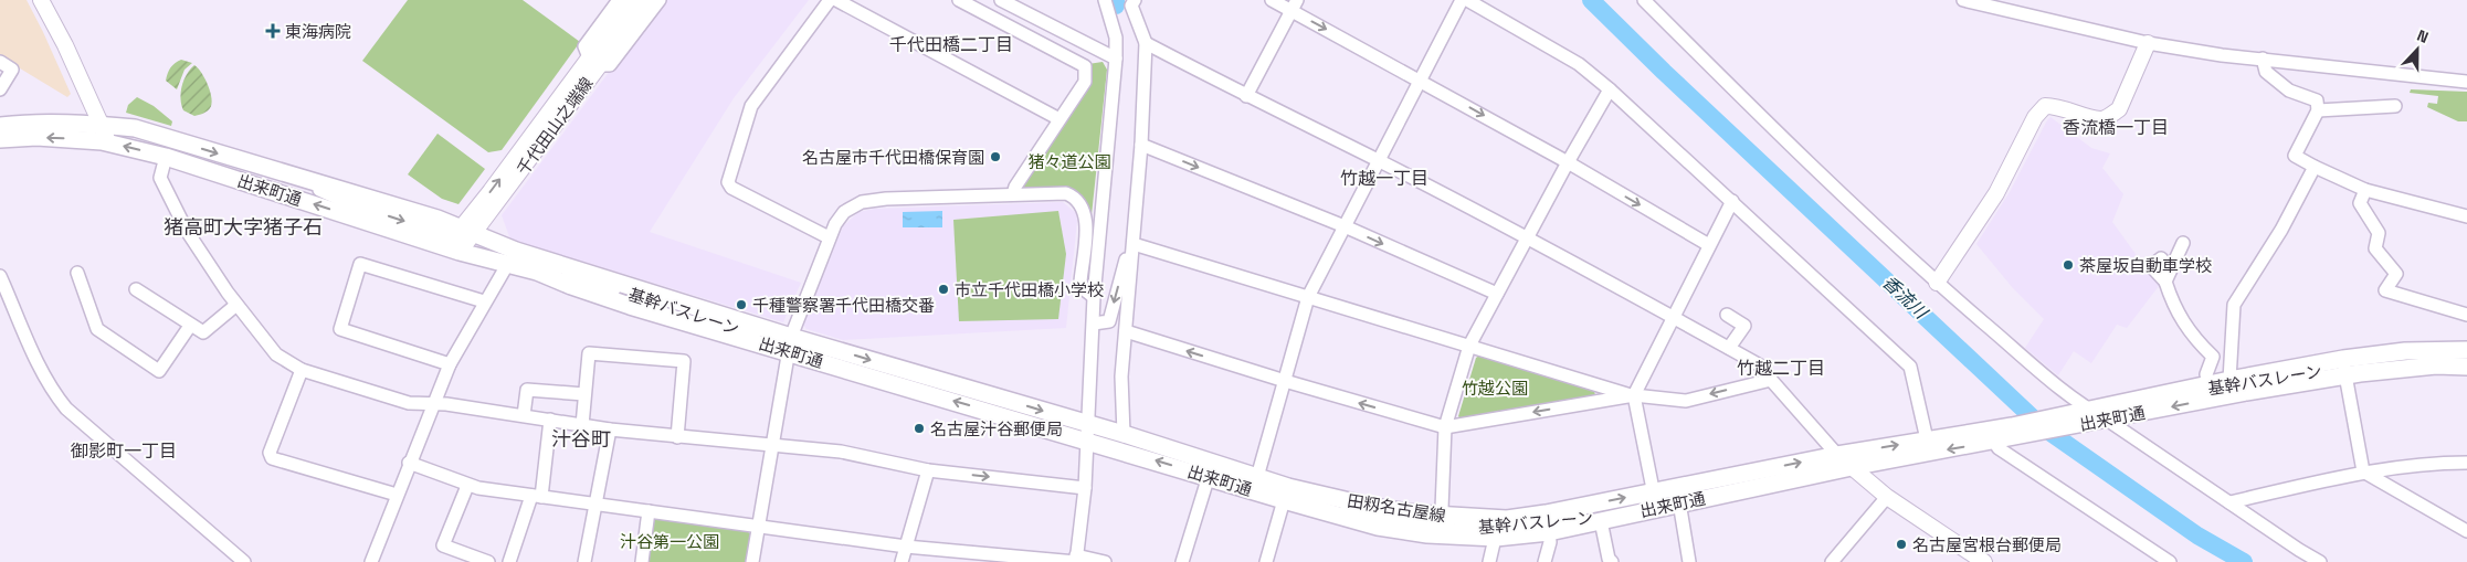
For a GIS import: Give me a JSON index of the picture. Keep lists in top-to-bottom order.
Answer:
{
  "streets": {
    "main road": ["出来町通", "田籾名古屋線"],
    "street": ["千代田山之端線", "基幹バスレーン"]
  },
  "crossings": [
    ["千代田山之端線", "出来町通"],
    ["出来町通", "基幹バスレーン"],
    ["出来町通", "田籾名古屋線"],
    ["基幹バスレーン", "田籾名古屋線"]
  ],
  "districts": [
    "千代田橋二丁目",
    "香流橋一丁目",
    "竹越一丁目",
    "猪高町大字猪子石",
    "竹越二丁目",
    "汁谷町",
    "御影町一丁目"
  ],
  "water": ["香流川"],
  "parks": ["猪々道公園", "竹越公園", "汁谷第一公園"],
  "places": {
    "health": ["東海病院"],
    "other": [
      "名古屋市千代田橋保育園",
      "茶屋坂自動車学校",
      "市立千代田橋小学校",
      "千種警察署千代田橋交番",
      "名古屋汁谷郵便局",
      "名古屋宮根台郵便局"
    ]
  },
  "north": "top"
}
